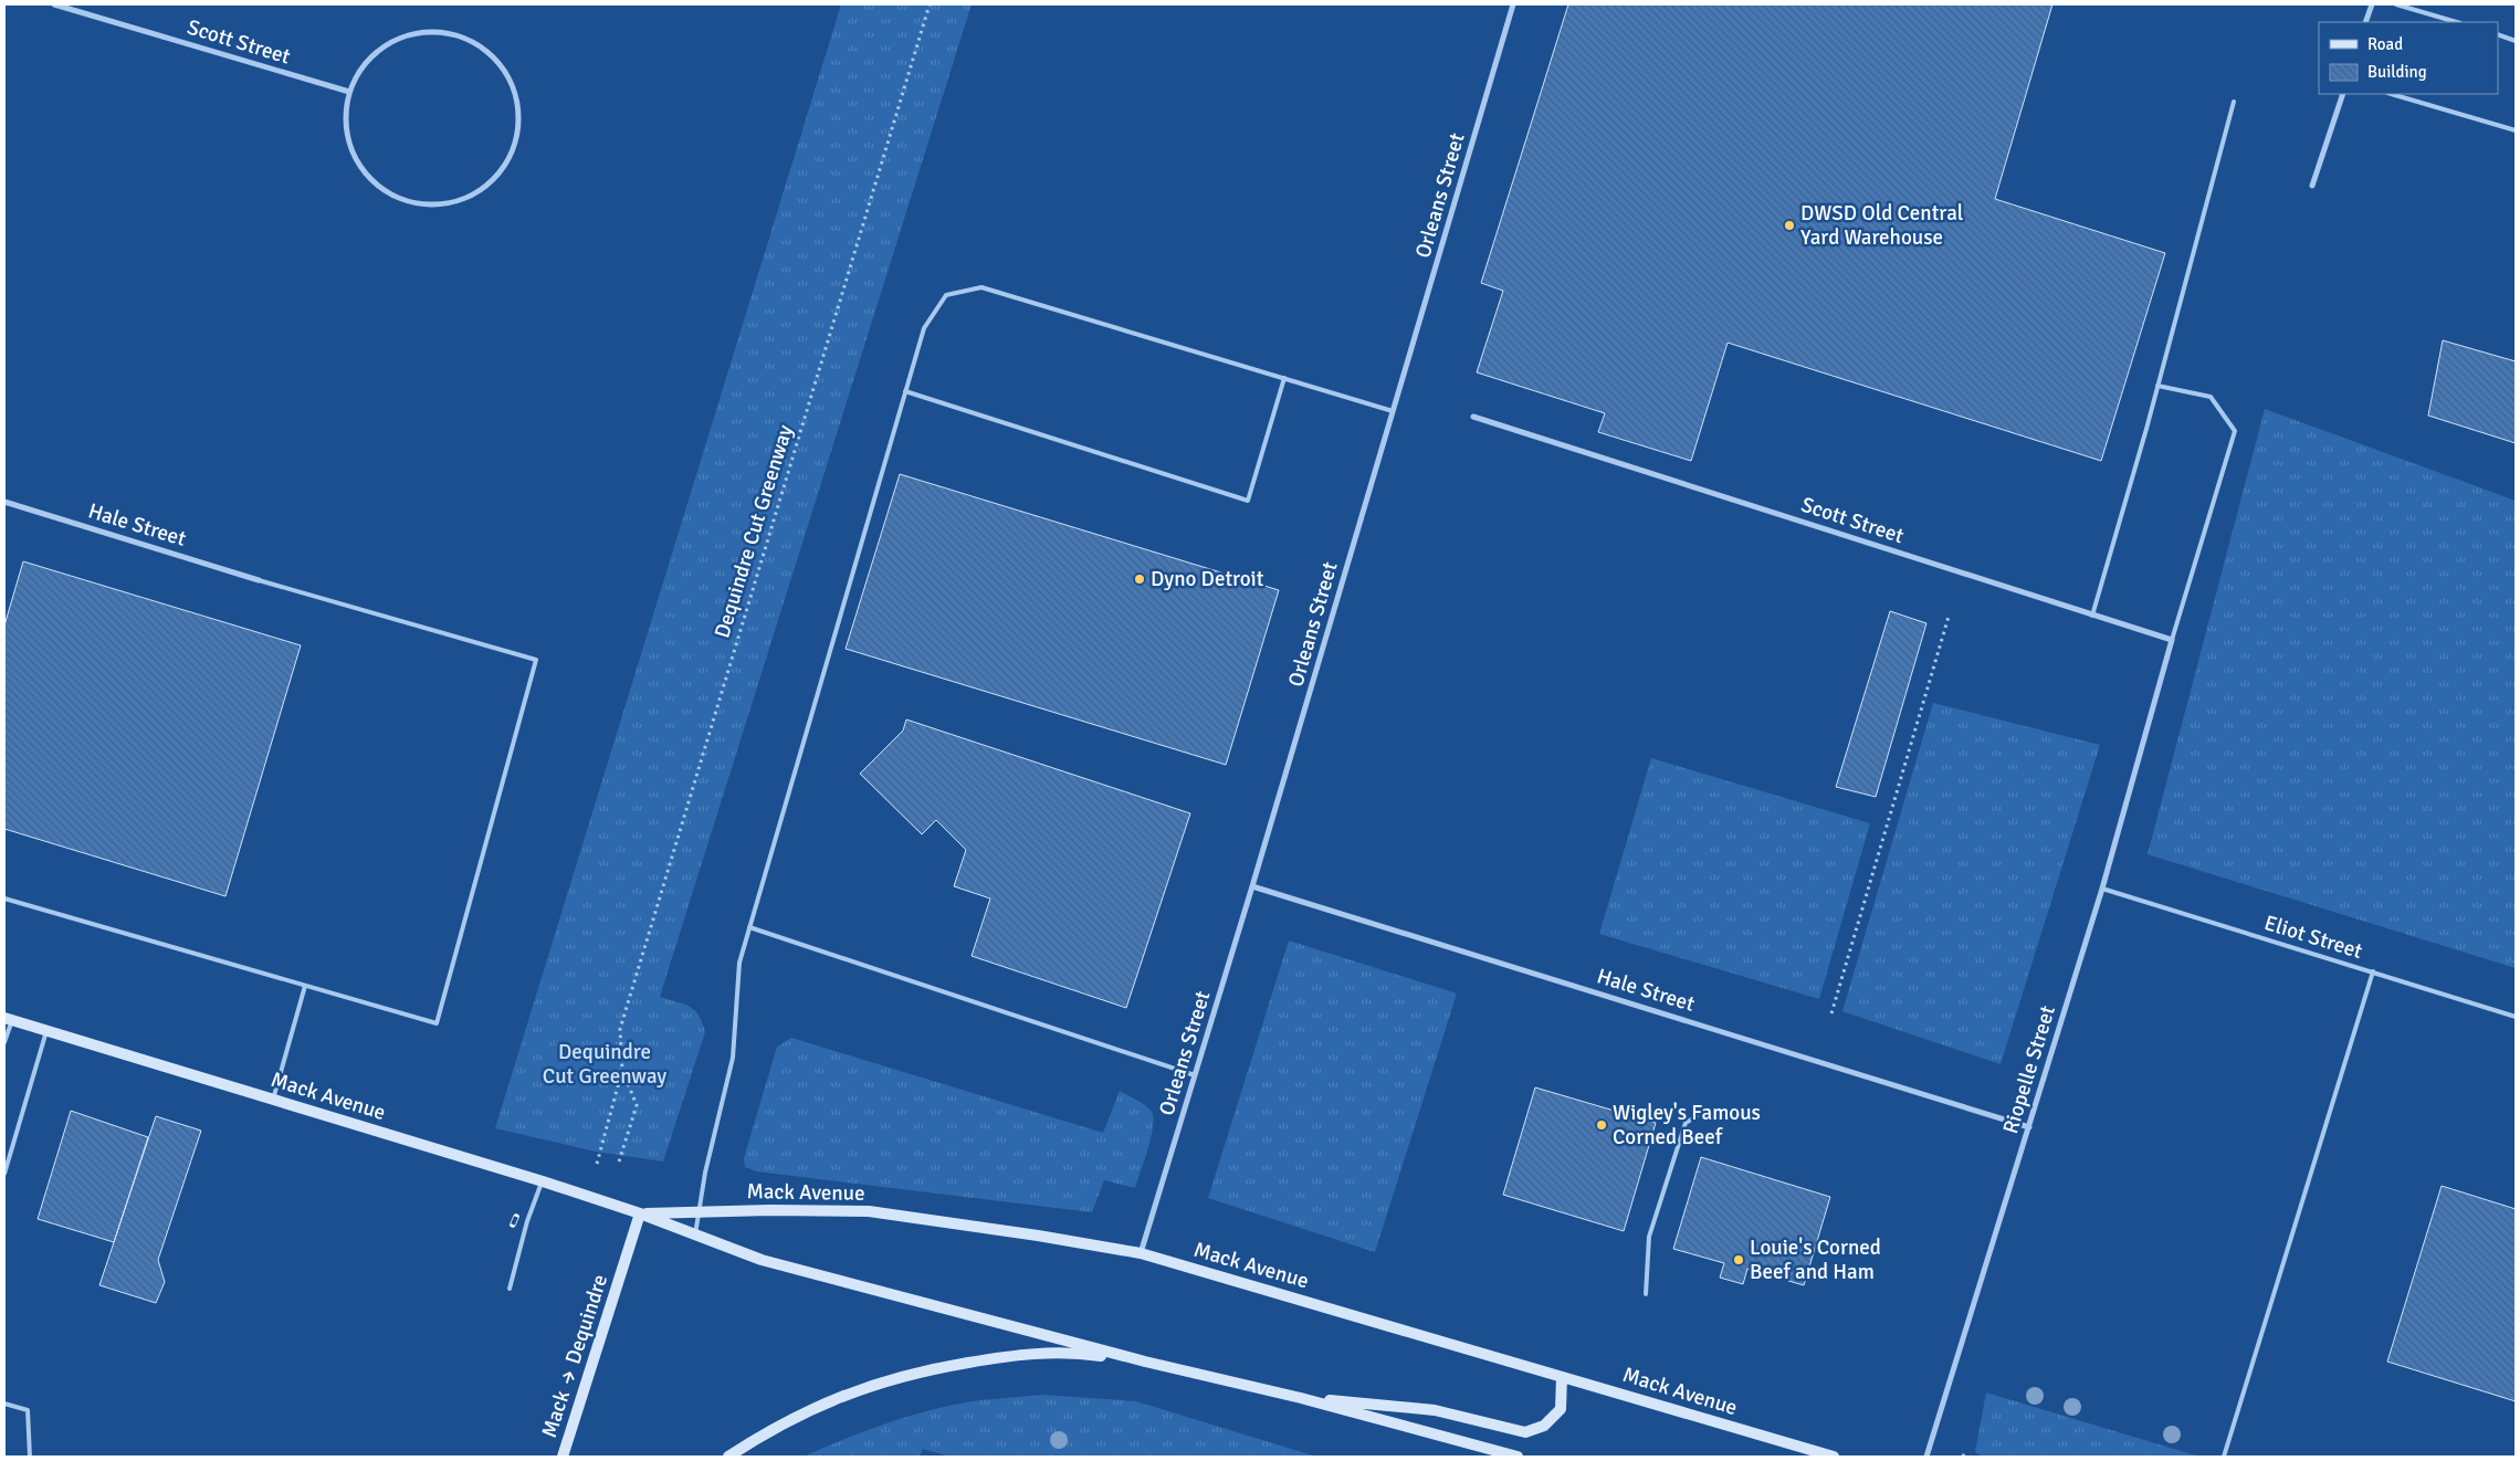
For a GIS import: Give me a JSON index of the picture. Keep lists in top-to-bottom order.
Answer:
{
  "streets": {
    "main road": ["Mack Avenue", "Mack → Dequindre"],
    "street": [
      "Scott Street",
      "Orleans Street",
      "Hale Street",
      "Riopelle Street"
    ],
    "lane": ["Eliot Street"],
    "path": ["Dequindre Cut Greenway"]
  },
  "crossings": [
    ["Scott Street", "Riopelle Street"],
    ["Orleans Street", "Hale Street"],
    ["Orleans Street", "Mack Avenue"],
    ["Hale Street", "Riopelle Street"],
    ["Eliot Street", "Riopelle Street"],
    ["Mack Avenue", "Mack → Dequindre"]
  ],
  "parks": ["Dequindre Cut Greenway"],
  "places": [
    "DWSD Old Central Yard Warehouse",
    "Dyno Detroit",
    "Wigley's Famous Corned Beef",
    "Louie's Corned Beef and Ham"
  ],
  "legend": ["Road", "Building"]
}
